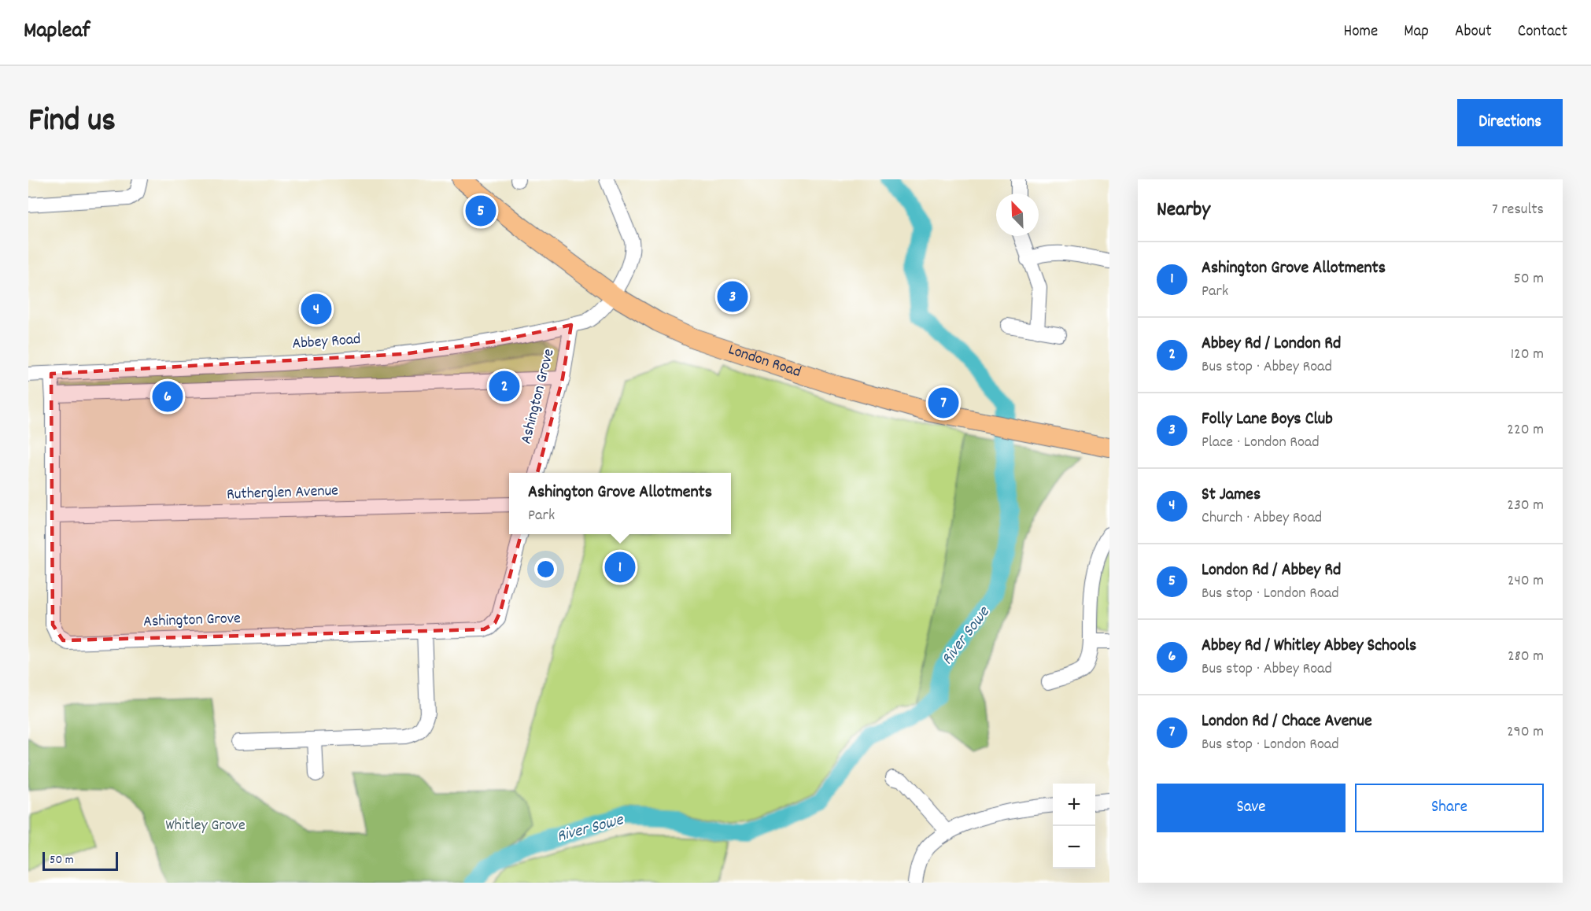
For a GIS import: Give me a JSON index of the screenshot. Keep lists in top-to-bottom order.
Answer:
{
  "streets": {
    "main road": ["London Road"],
    "street": ["Abbey Road", "Ashington Grove", "Rutherglen Avenue"]
  },
  "crossings": [
    ["Abbey Road", "London Road"],
    ["Abbey Road", "Ashington Grove"],
    ["Ashington Grove", "Rutherglen Avenue"]
  ],
  "water": ["River Sowe"],
  "parks": ["Whitley Grove"],
  "scale_bar": "50 m",
  "north": "top left",
  "page": {
    "header": "Mapleaf",
    "nav": [
      "Home",
      "Map",
      "About",
      "Contact"
    ],
    "title": "Find us",
    "buttons": [
      "Directions",
      ["Save", "Share"]
    ],
    "heading": ["Nearby", "7 results"],
    "pins": [
      "5",
      "3",
      "4",
      "2",
      "6",
      "7",
      "1"
    ],
    "list": [
      {
        "mark": "1",
        "name": "Ashington Grove Allotments",
        "note": "Park",
        "value": "50 m"
      },
      {
        "mark": "2",
        "name": "Abbey Rd / London Rd",
        "note": "Bus stop · Abbey Road",
        "value": "120 m"
      },
      {
        "mark": "3",
        "name": "Folly Lane Boys Club",
        "note": "Place · London Road",
        "value": "220 m"
      },
      {
        "mark": "4",
        "name": "St James",
        "note": "Church · Abbey Road",
        "value": "230 m"
      },
      {
        "mark": "5",
        "name": "London Rd / Abbey Rd",
        "note": "Bus stop · London Road",
        "value": "240 m"
      },
      {
        "mark": "6",
        "name": "Abbey Rd / Whitley Abbey Schools",
        "note": "Bus stop · Abbey Road",
        "value": "280 m"
      },
      {
        "mark": "7",
        "name": "London Rd / Chace Avenue",
        "note": "Bus stop · London Road",
        "value": "290 m"
      }
    ],
    "popup": ["Ashington Grove Allotments", "Park"],
    "map_buttons": ["+", "−"],
    "scale": "50 m"
  }
}
